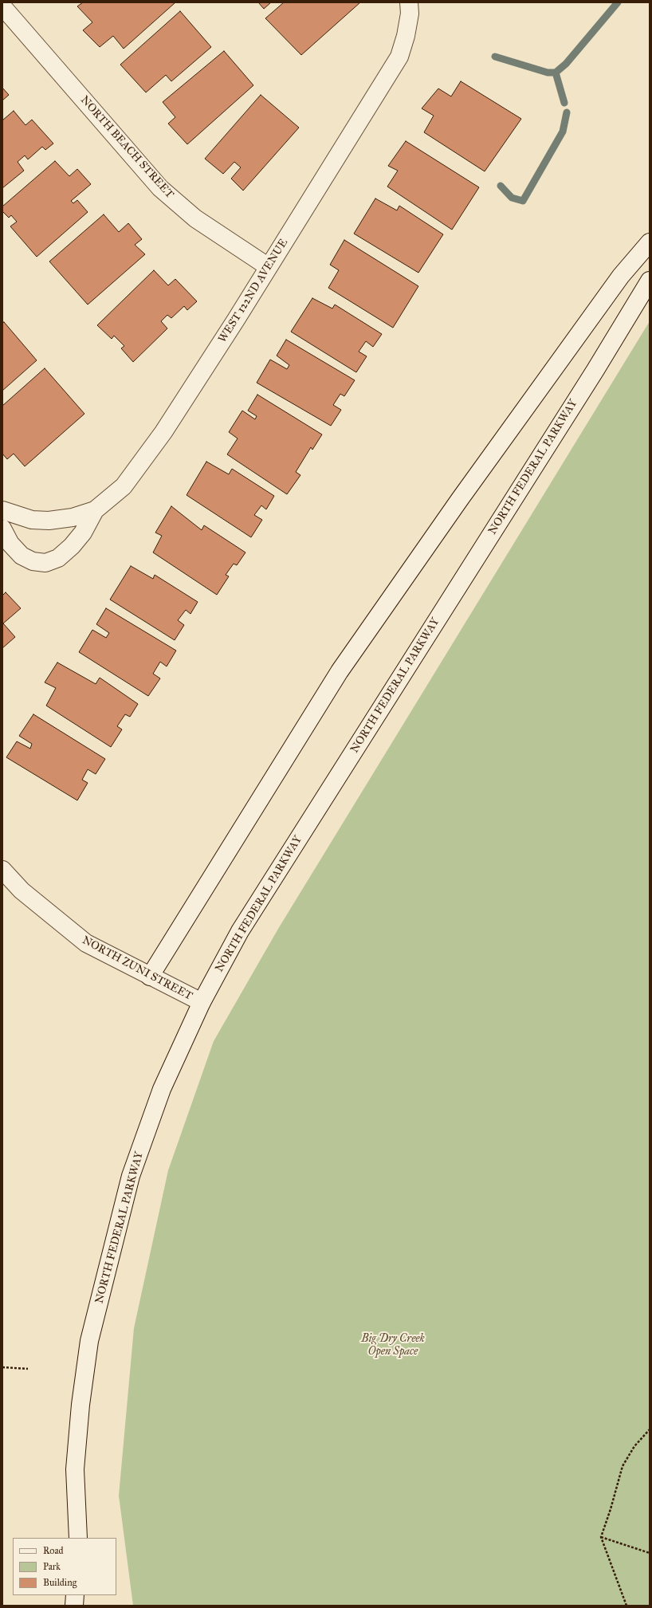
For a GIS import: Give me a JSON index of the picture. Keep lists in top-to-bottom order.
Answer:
{
  "streets": {
    "main road": [
      "NORTH BEACH STREET",
      "WEST 122ND AVENUE",
      "NORTH FEDERAL PARKWAY",
      "NORTH ZUNI STREET"
    ]
  },
  "crossings": [
    ["NORTH BEACH STREET", "WEST 122ND AVENUE"],
    ["NORTH FEDERAL PARKWAY", "NORTH ZUNI STREET"]
  ],
  "parks": ["Big Dry Creek Open Space"],
  "legend": ["Road", "Park", "Building"]
}
